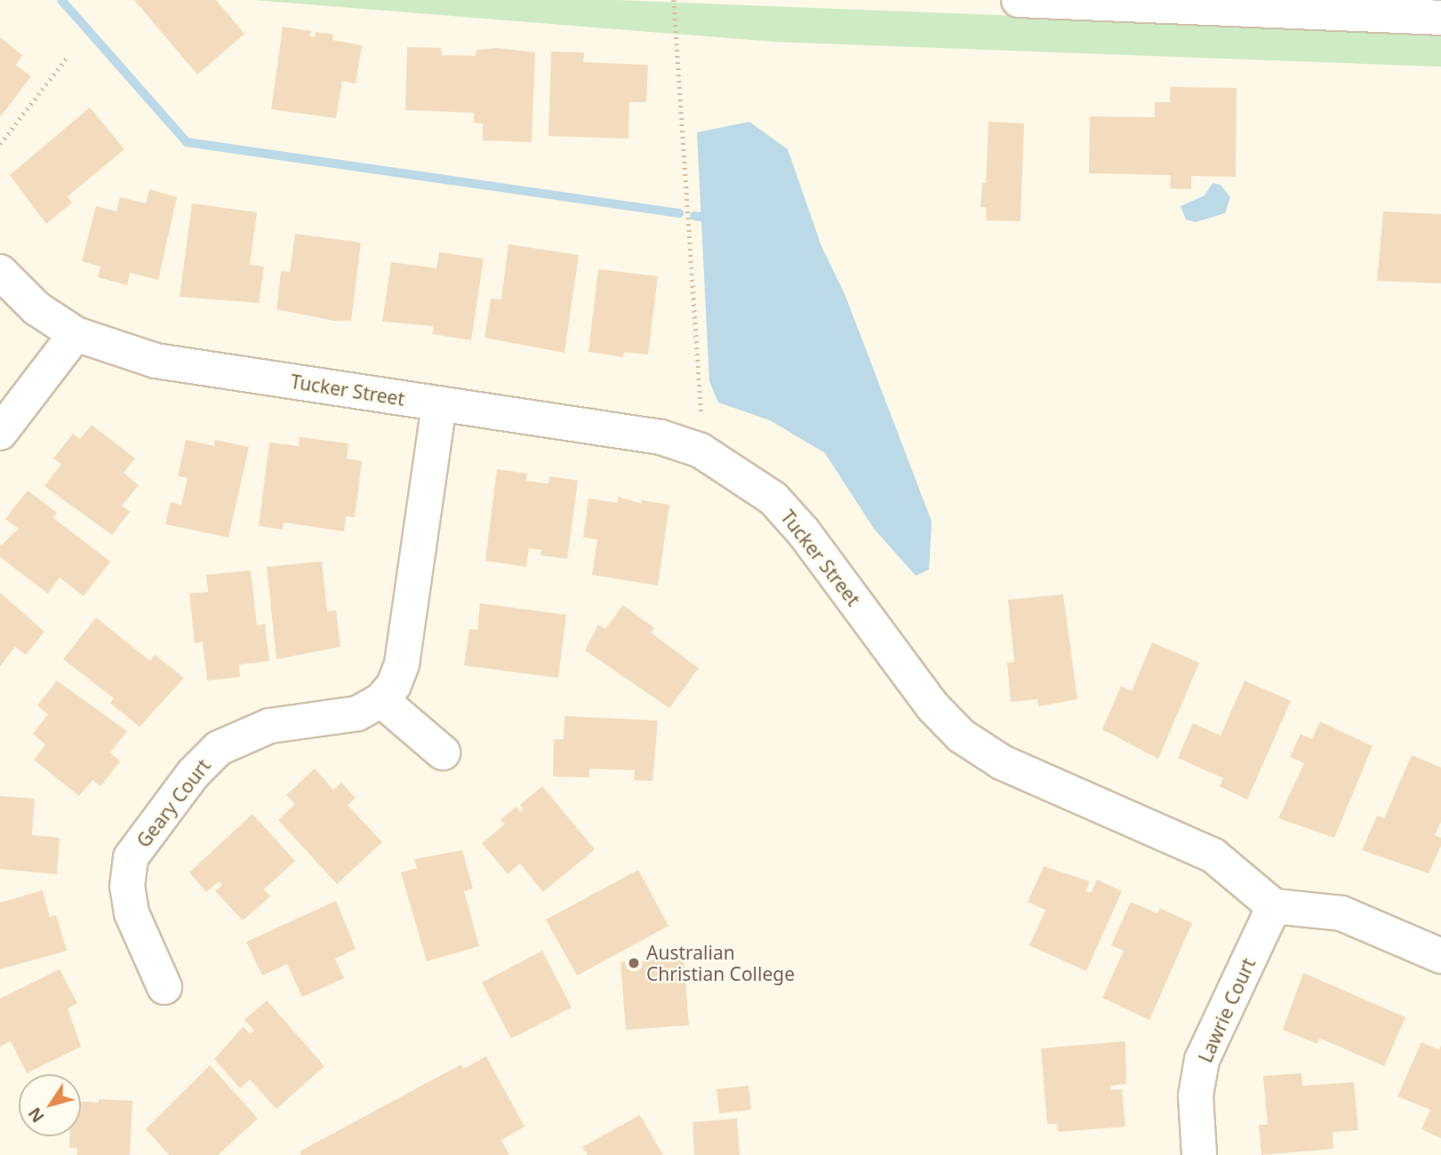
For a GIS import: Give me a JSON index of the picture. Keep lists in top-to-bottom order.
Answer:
{
  "streets": {
    "street": ["Tucker Street", "Geary Court", "Lawrie Court"]
  },
  "crossings": [
    ["Tucker Street", "Lawrie Court"]
  ],
  "places": ["Australian Christian College"],
  "north": "bottom left"
}
